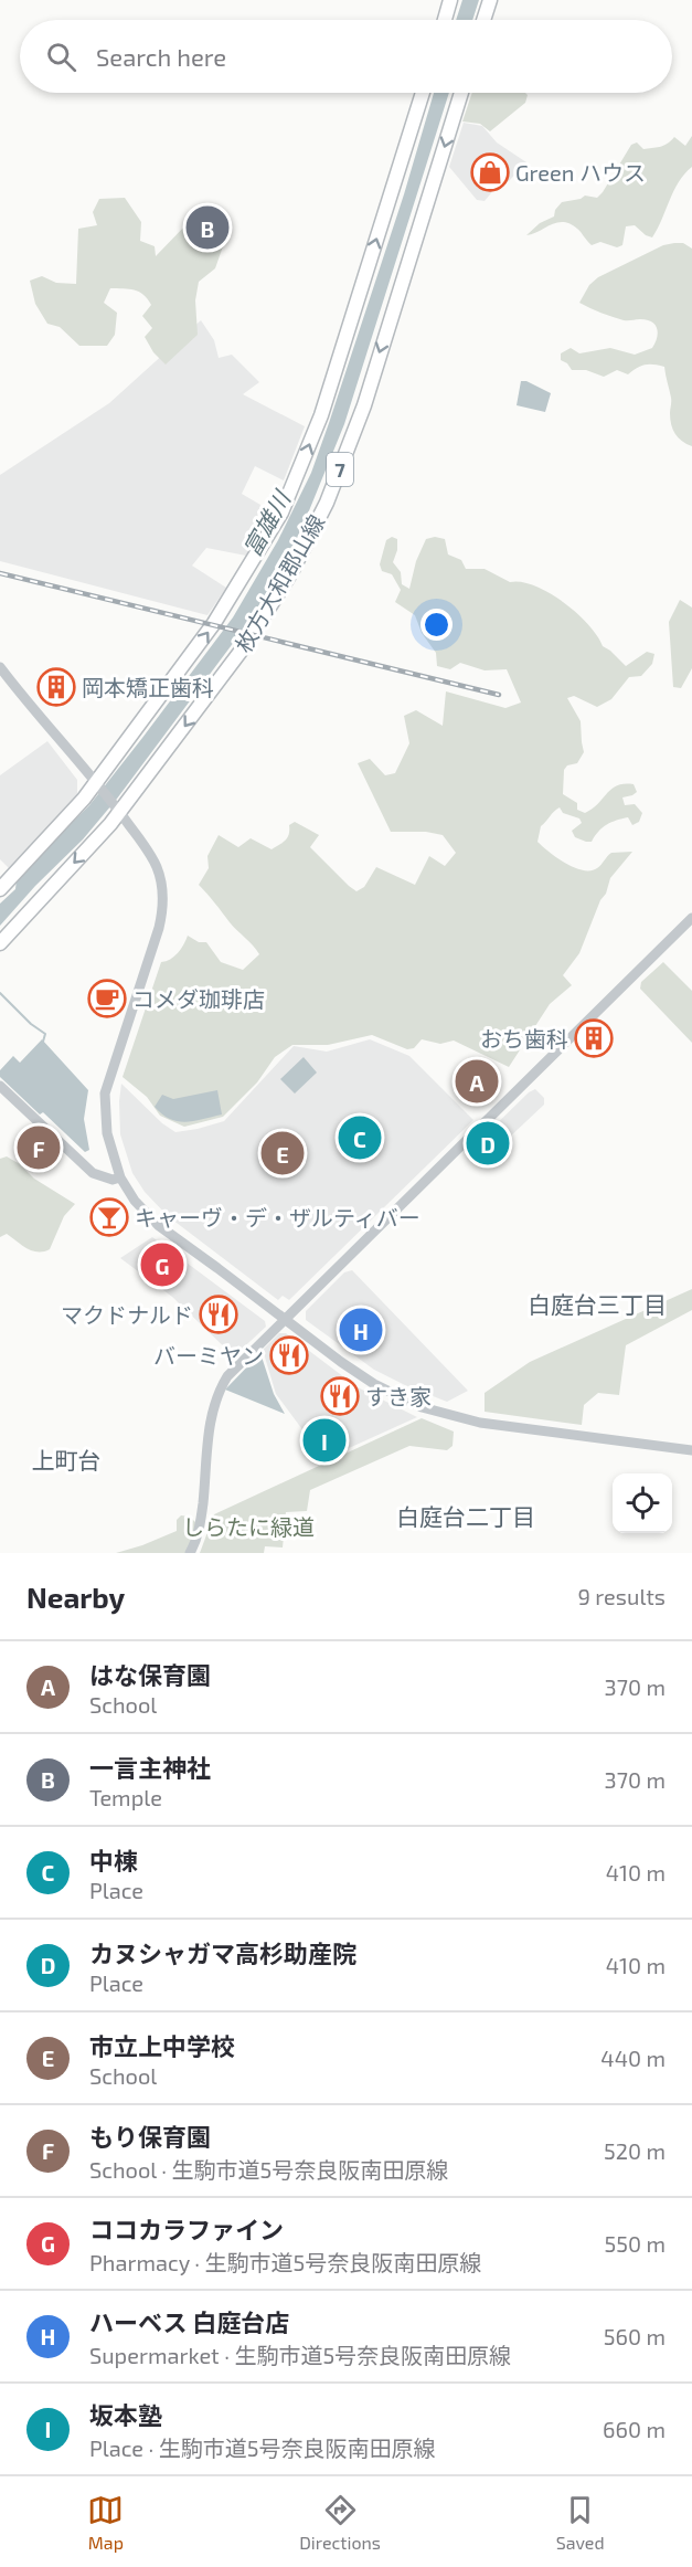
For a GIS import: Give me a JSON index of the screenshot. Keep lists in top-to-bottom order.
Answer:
{
  "streets": {
    "main road": ["7", "枚方大和郡山線"]
  },
  "districts": ["白庭台三丁目", "上町台", "白庭台二丁目"],
  "water": ["富雄川"],
  "parks": ["しらたに緑道"],
  "places": {
    "shop": ["Green ハウス"],
    "building": ["岡本矯正歯科", "おち歯科"],
    "cafe": ["コメダ珈琲店"],
    "bar": ["キャーヴ・デ・ザルティバー"],
    "restaurant": ["マクドナルド", "バーミヤン", "すき家"]
  },
  "page": {
    "search": "Search here",
    "pins": [
      "B",
      "A",
      "C",
      "D",
      "F",
      "E",
      "G",
      "H",
      "I"
    ],
    "heading": ["Nearby", "9 results"],
    "list": [
      {
        "mark": "A",
        "name": "はな保育園",
        "note": "School",
        "value": "370 m"
      },
      {
        "mark": "B",
        "name": "一言主神社",
        "note": "Temple",
        "value": "370 m"
      },
      {
        "mark": "C",
        "name": "中棟",
        "note": "Place",
        "value": "410 m"
      },
      {
        "mark": "D",
        "name": "カヌシャガマ高杉助産院",
        "note": "Place",
        "value": "410 m"
      },
      {
        "mark": "E",
        "name": "市立上中学校",
        "note": "School",
        "value": "440 m"
      },
      {
        "mark": "F",
        "name": "もり保育園",
        "note": "School · 生駒市道5号奈良阪南田原線",
        "value": "520 m"
      },
      {
        "mark": "G",
        "name": "ココカラファイン",
        "note": "Pharmacy · 生駒市道5号奈良阪南田原線",
        "value": "550 m"
      },
      {
        "mark": "H",
        "name": "ハーベス 白庭台店",
        "note": "Supermarket · 生駒市道5号奈良阪南田原線",
        "value": "560 m"
      },
      {
        "mark": "I",
        "name": "坂本塾",
        "note": "Place · 生駒市道5号奈良阪南田原線",
        "value": "660 m"
      }
    ],
    "nav": ["Map", "Directions", "Saved"]
  }
}
